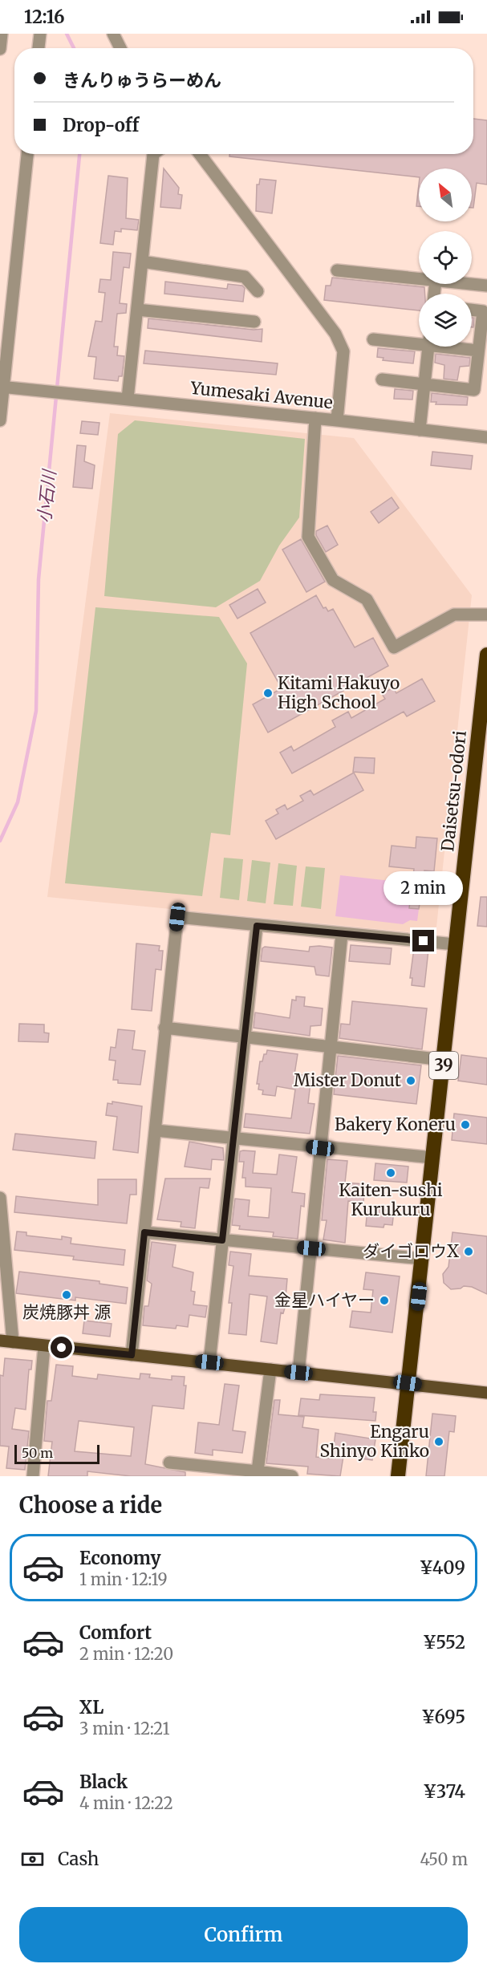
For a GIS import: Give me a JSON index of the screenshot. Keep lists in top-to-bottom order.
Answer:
{
  "streets": {
    "highway": ["Daisetsu-odori", "39"],
    "street": ["Yumesaki Avenue"]
  },
  "water": ["小石川"],
  "places": [
    "Kitami Hakuyo High School",
    "Mister Donut",
    "Bakery Koneru",
    "Kaiten-sushi Kurukuru",
    "ダイゴロウX",
    "炭焼豚丼 源",
    "金星ハイヤー",
    "Engaru Shinyo Kinko"
  ],
  "scale_bar": "50 m",
  "north": "top left",
  "page": {
    "status": "12:16",
    "banner": ["きんりゅうらーめん", "Drop-off"],
    "bubble": "2 min",
    "scale": "50 m",
    "heading": "Choose a ride",
    "list": [
      {
        "name": "Economy",
        "note": "1 min · 12:19",
        "value": "¥409"
      },
      {
        "name": "Comfort",
        "note": "2 min · 12:20",
        "value": "¥552"
      },
      {
        "name": "XL",
        "note": "3 min · 12:21",
        "value": "¥695"
      },
      {
        "name": "Black",
        "note": "4 min · 12:22",
        "value": "¥374"
      }
    ],
    "pay": ["Cash", "450 m"],
    "buttons": "Confirm"
  }
}
